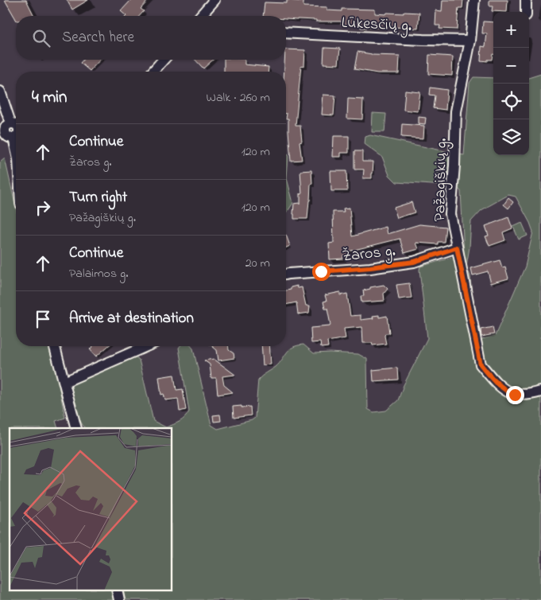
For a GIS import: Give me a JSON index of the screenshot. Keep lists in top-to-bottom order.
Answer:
{
  "streets": {
    "street": ["Lūkesčių g.", "Pažagiškių g.", "Žaros g."]
  },
  "crossings": [
    ["Lūkesčių g.", "Pažagiškių g."],
    ["Pažagiškių g.", "Žaros g."]
  ],
  "page": {
    "map_buttons": ["+", "−"],
    "search": "Search here",
    "heading": ["4 min", "Walk · 260 m"],
    "list": [
      ["Continue", "Žaros g.", "120 m"],
      ["Turn right", "Pažagiškių g.", "120 m"],
      ["Continue", "Palaimos g.", "20 m"],
      "Arrive at destination"
    ]
  }
}
